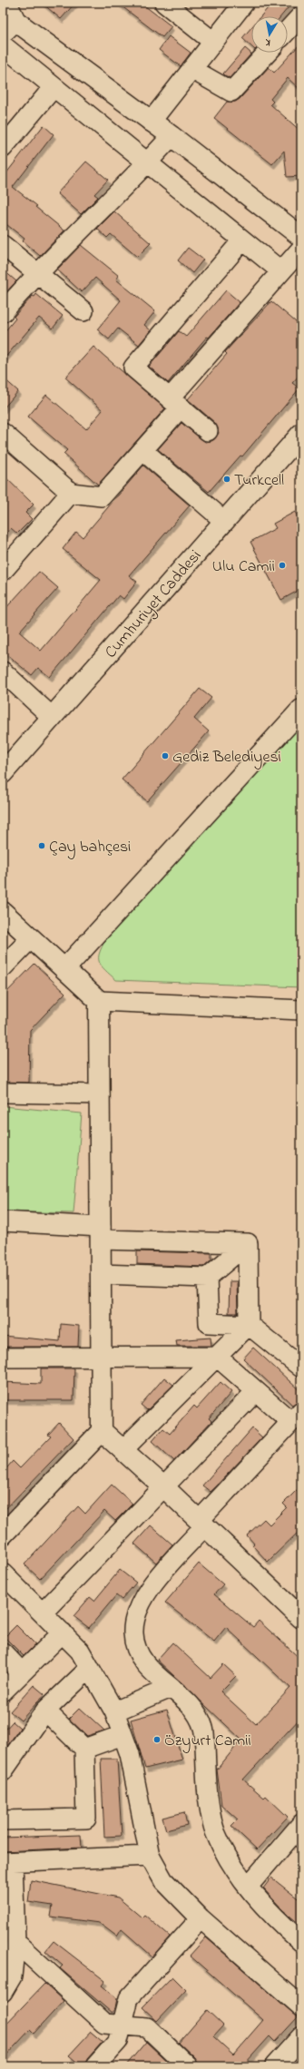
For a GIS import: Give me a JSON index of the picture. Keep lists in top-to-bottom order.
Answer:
{
  "streets": {
    "street": ["Cumhuriyet Caddesi"]
  },
  "places": [
    "Turkcell",
    "Ulu Camii",
    "Gediz Belediyesi",
    "Çay bahçesi",
    "Özyurt Camii"
  ],
  "north": "bottom"
}
